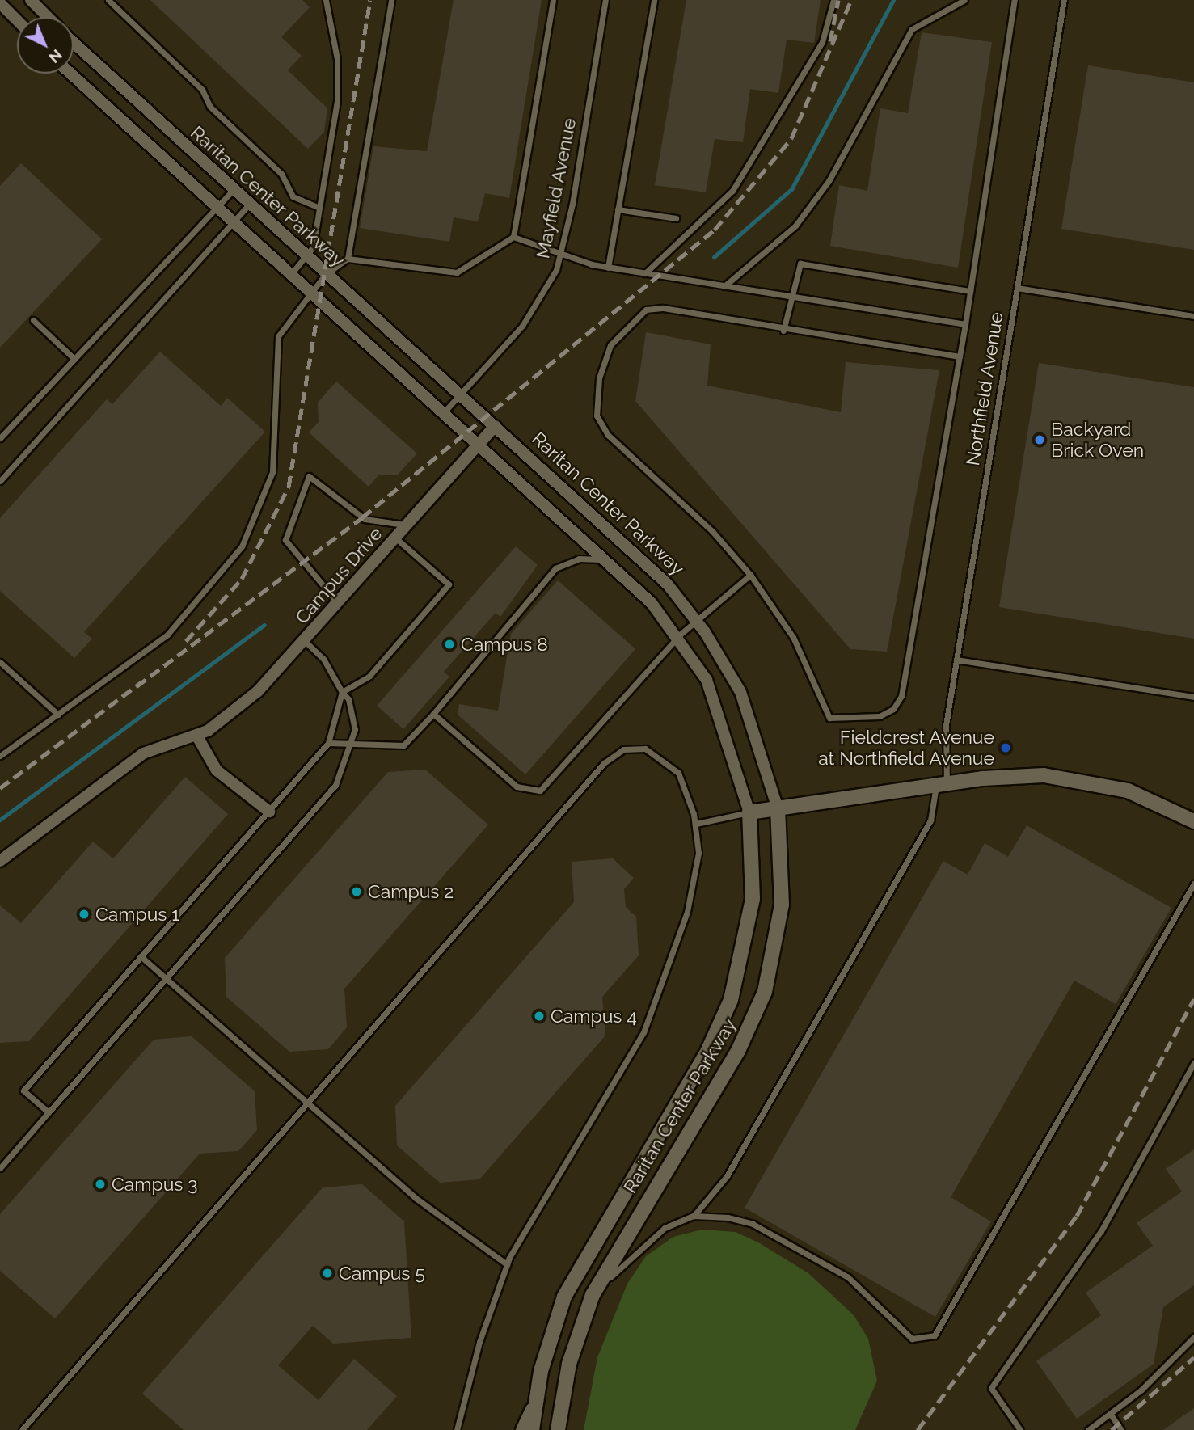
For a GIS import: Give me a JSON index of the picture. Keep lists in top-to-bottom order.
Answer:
{
  "streets": {
    "street": ["Raritan Center Parkway", "Campus Drive"],
    "lane": ["Mayfield Avenue", "Northfield Avenue"]
  },
  "crossings": [
    ["Mayfield Avenue", "Raritan Center Parkway"],
    ["Raritan Center Parkway", "Campus Drive"]
  ],
  "places": [
    "Backyard Brick Oven",
    "Campus 8",
    "Fieldcrest Avenue at Northfield Avenue",
    "Campus 2",
    "Campus 1",
    "Campus 4",
    "Campus 3",
    "Campus 5"
  ],
  "north": "bottom right"
}
